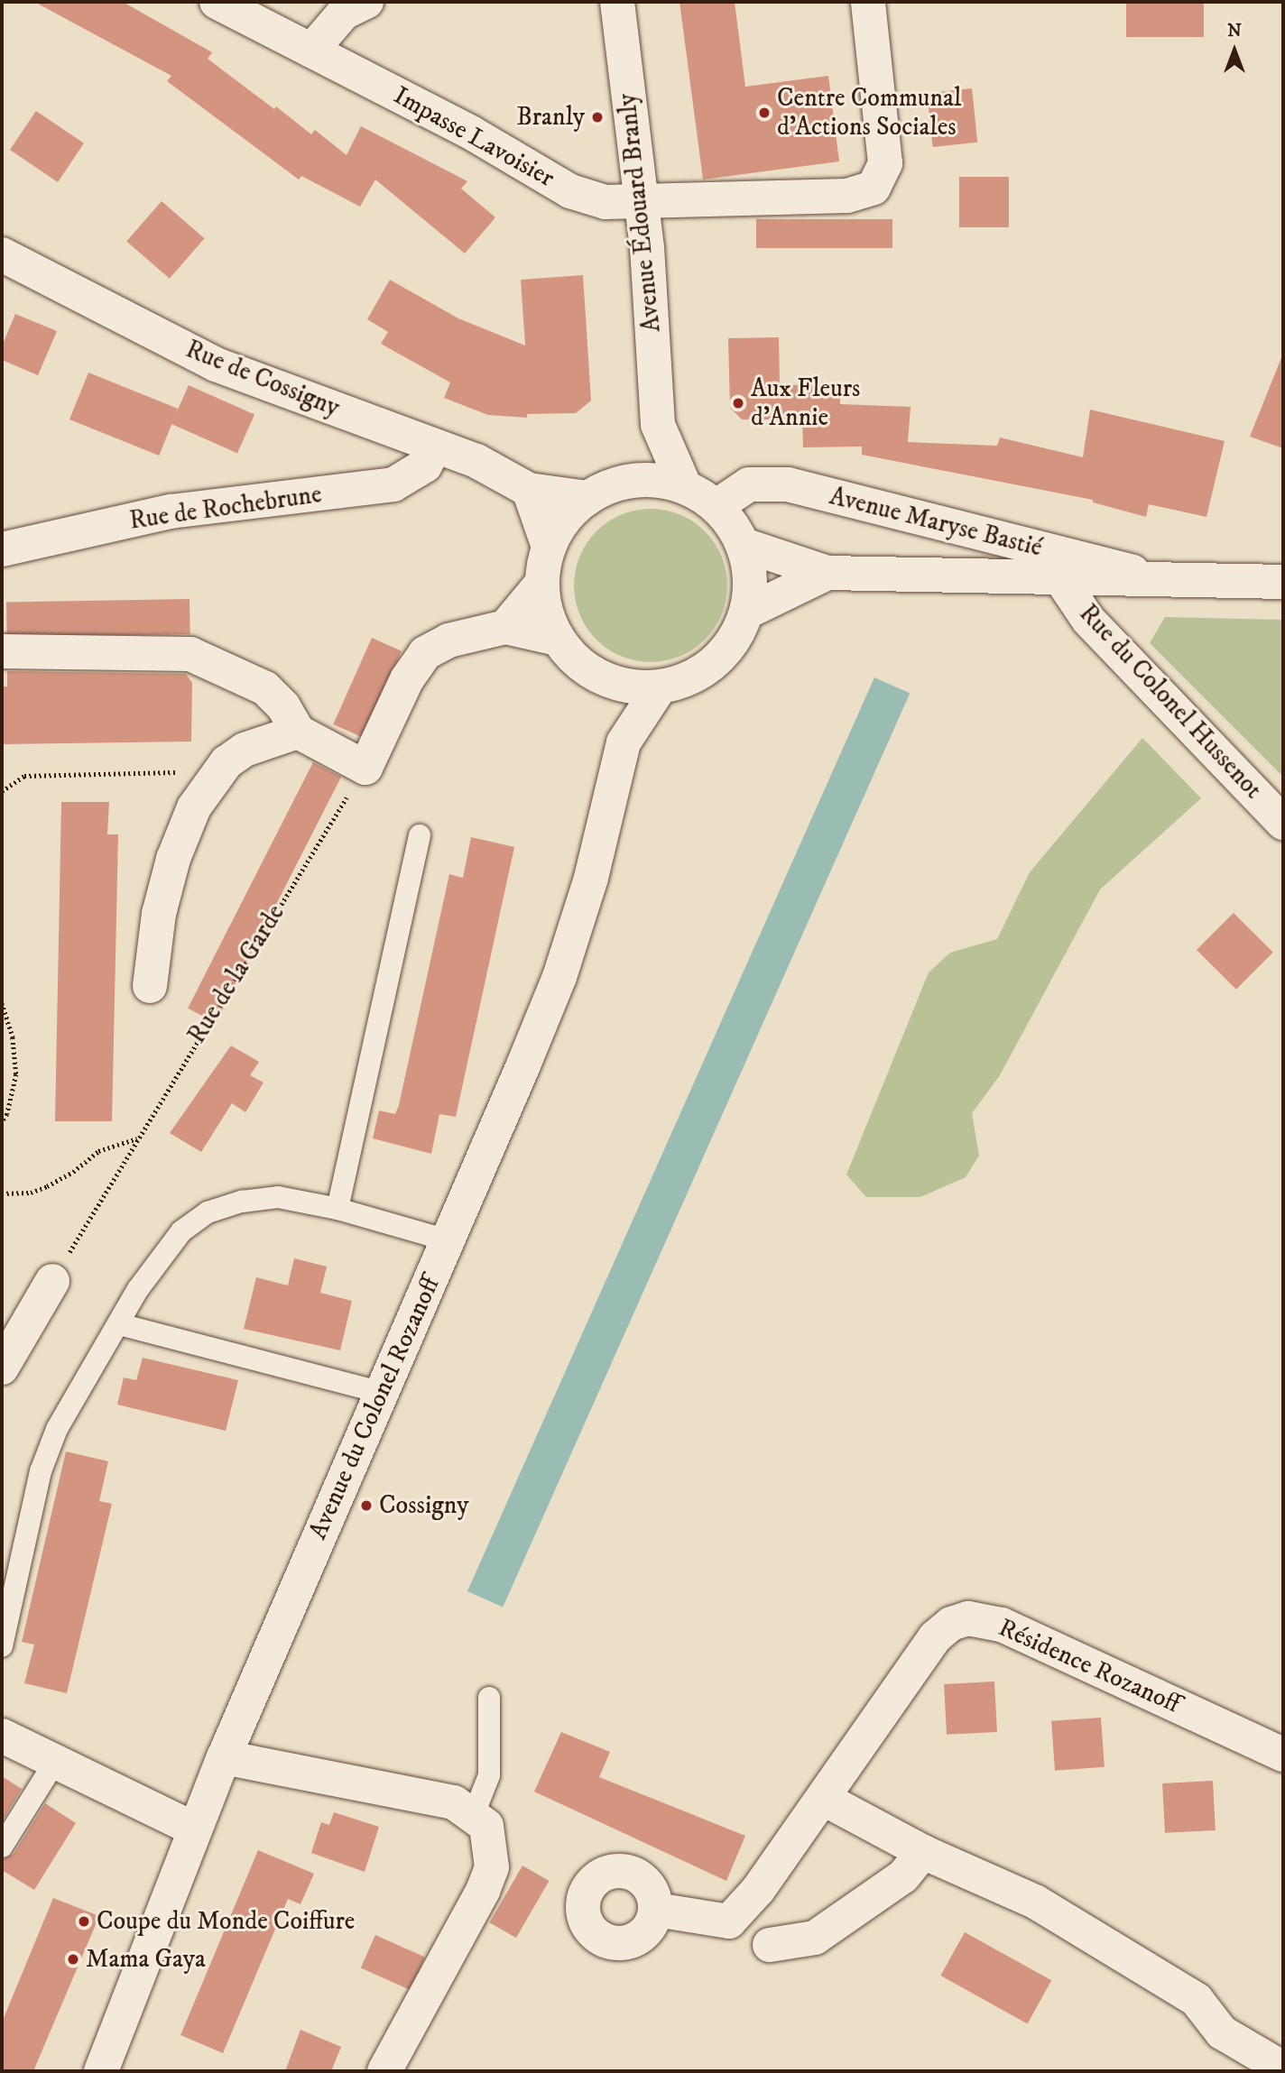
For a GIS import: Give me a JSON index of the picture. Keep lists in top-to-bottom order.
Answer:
{
  "streets": {
    "street": [
      "Impasse Lavoisier",
      "Avenue Édouard Branly",
      "Rue de Cossigny",
      "Rue de Rochebrune",
      "Avenue Maryse Bastié",
      "Rue du Colonel Hussenot",
      "Avenue du Colonel Rozanoff",
      "Résidence Rozanoff"
    ],
    "path": ["Rue de la Garde"]
  },
  "crossings": [
    ["Impasse Lavoisier", "Avenue Édouard Branly"],
    ["Avenue Édouard Branly", "Rue de Cossigny"],
    ["Avenue Édouard Branly", "Avenue Maryse Bastié"],
    ["Avenue Édouard Branly", "Avenue du Colonel Rozanoff"],
    ["Rue de Cossigny", "Rue de Rochebrune"],
    ["Rue de Cossigny", "Avenue Maryse Bastié"],
    ["Rue de Cossigny", "Avenue du Colonel Rozanoff"],
    ["Avenue Maryse Bastié", "Rue du Colonel Hussenot"],
    ["Avenue Maryse Bastié", "Avenue du Colonel Rozanoff"]
  ],
  "places": [
    "Centre Communal d'Actions Sociales",
    "Branly",
    "Aux Fleurs d'Annie",
    "Cossigny",
    "Coupe du Monde Coiffure",
    "Mama Gaya"
  ],
  "north": "top"
}
